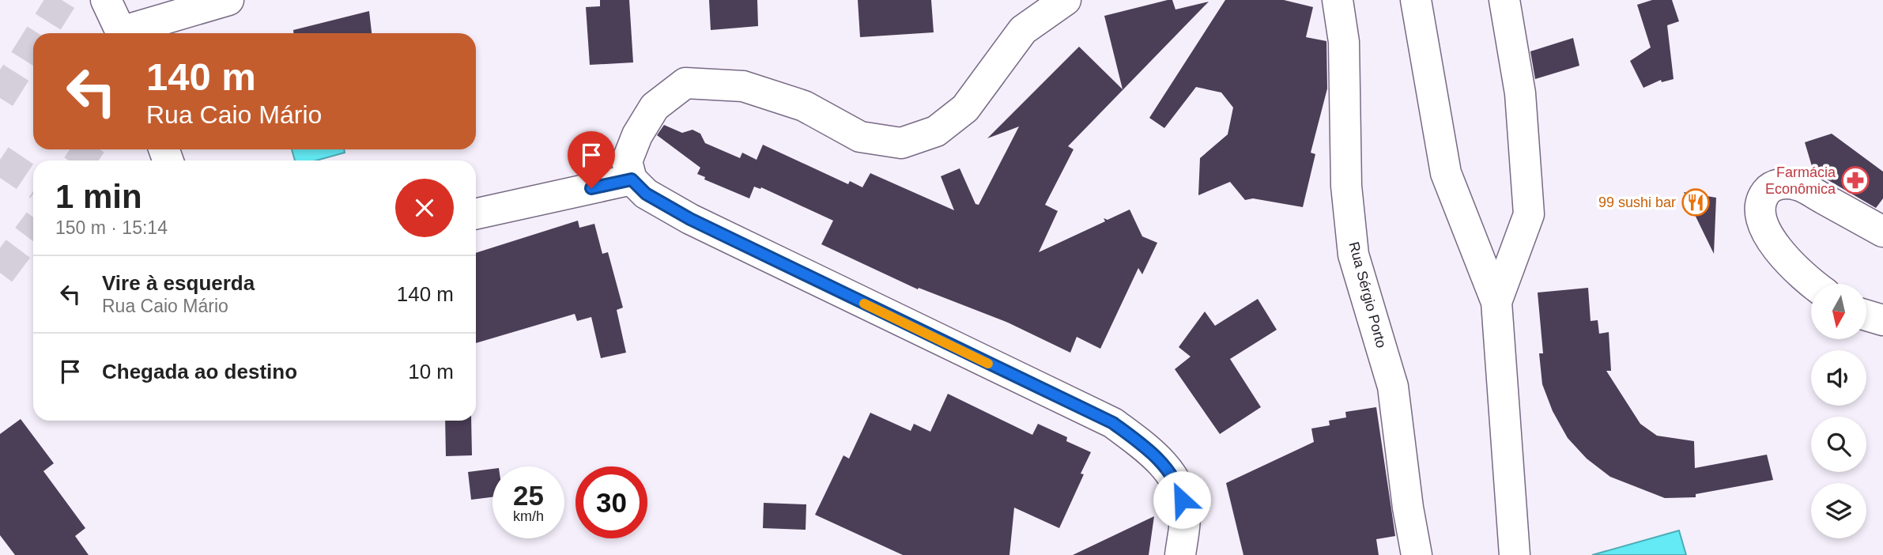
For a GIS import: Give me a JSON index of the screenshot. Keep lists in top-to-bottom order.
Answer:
{
  "streets": {
    "street": ["Rua Sérgio Porto"]
  },
  "places": {
    "pharmacy": ["Farmácia Econômica"],
    "restaurant": ["99 sushi bar"]
  },
  "north": "bottom",
  "page": {
    "turn": ["140 m", "Rua Caio Mário"],
    "heading": ["1 min", "150 m · 15:14"],
    "list": [
      {
        "name": "Vire à esquerda",
        "note": "Rua Caio Mário",
        "value": "140 m"
      },
      {
        "name": "Chegada ao destino",
        "value": "10 m"
      }
    ],
    "speed": "25 km/h",
    "limit": "30"
  }
}
